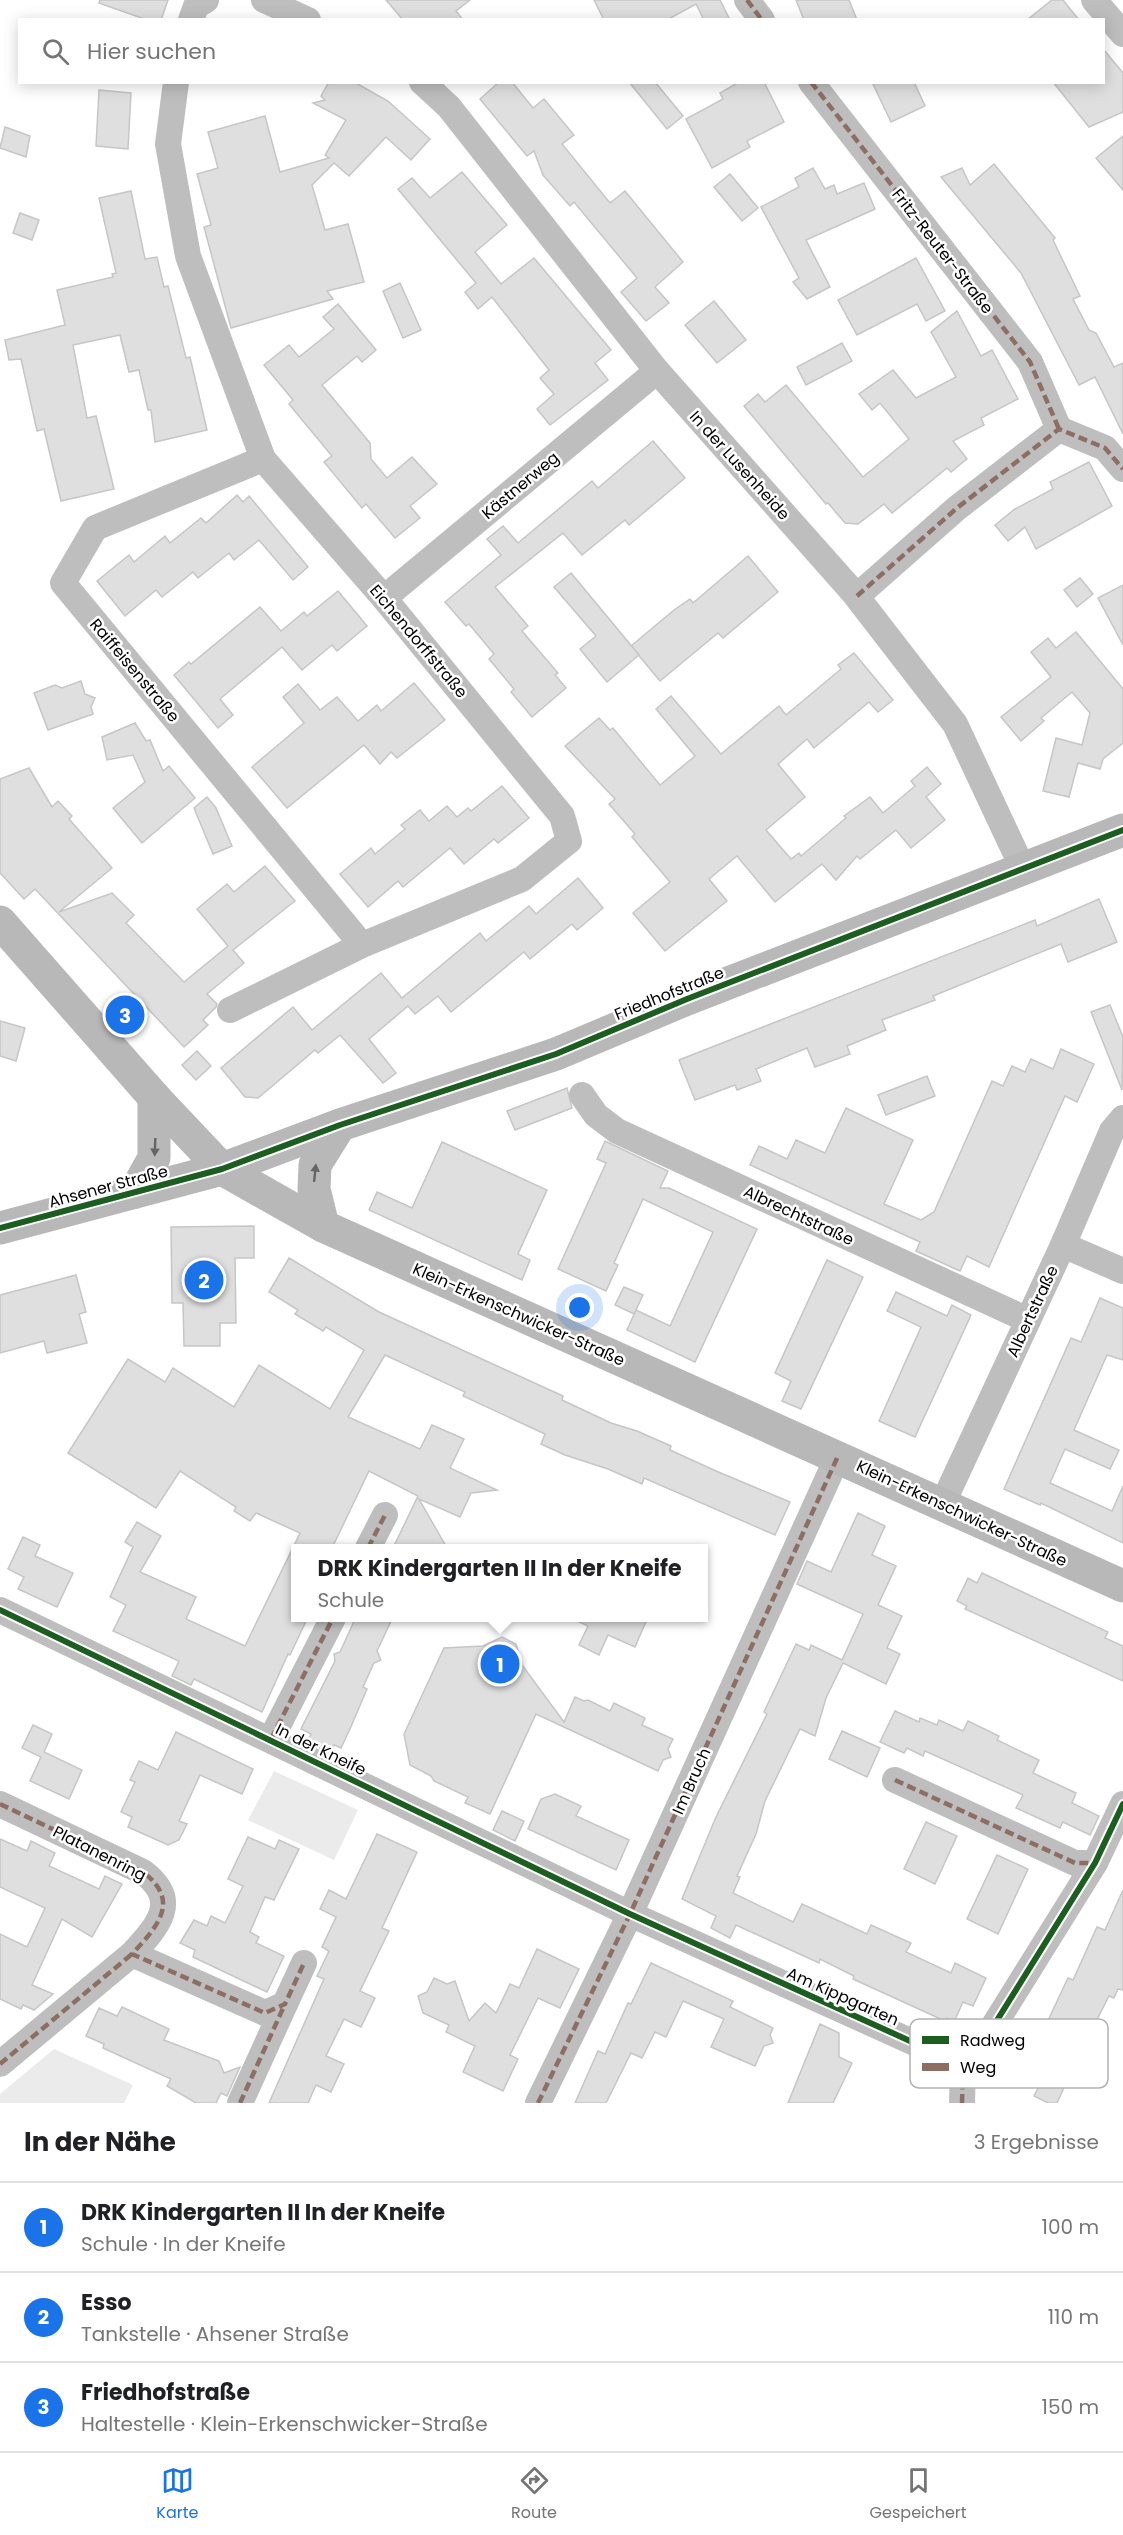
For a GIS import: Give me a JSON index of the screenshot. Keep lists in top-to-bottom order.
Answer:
{
  "streets": {
    "main road": ["Friedhofstraße", "Ahsener Straße", "Klein-Erkenschwicker-Straße"],
    "street": [
      "Fritz-Reuter-Straße",
      "In der Lusenheide",
      "Kästnerweg",
      "Eichendorffstraße",
      "Raiffeisenstraße",
      "Albrechtstraße",
      "Albertstraße",
      "In der Kneife",
      "Im Bruch",
      "Platanenring",
      "Am Kippgarten"
    ]
  },
  "crossings": [
    ["In der Lusenheide", "Kästnerweg"],
    ["In der Lusenheide", "Friedhofstraße"],
    ["Kästnerweg", "Eichendorffstraße"],
    ["Eichendorffstraße", "Raiffeisenstraße"],
    ["Friedhofstraße", "Ahsener Straße"],
    ["Friedhofstraße", "Klein-Erkenschwicker-Straße"],
    ["Ahsener Straße", "Klein-Erkenschwicker-Straße"],
    ["Albrechtstraße", "Albertstraße"],
    ["Albertstraße", "Klein-Erkenschwicker-Straße"],
    ["Klein-Erkenschwicker-Straße", "Im Bruch"],
    ["In der Kneife", "Im Bruch"],
    ["In der Kneife", "Am Kippgarten"],
    ["Im Bruch", "Am Kippgarten"]
  ],
  "legend": ["Radweg", "Weg"],
  "page": {
    "search": "Hier suchen",
    "pins": ["3", "2", "1"],
    "popup": ["DRK Kindergarten II In der Kneife", "Schule"],
    "heading": ["In der Nähe", "3 Ergebnisse"],
    "list": [
      {
        "mark": "1",
        "name": "DRK Kindergarten II In der Kneife",
        "note": "Schule · In der Kneife",
        "value": "100 m"
      },
      {
        "mark": "2",
        "name": "Esso",
        "note": "Tankstelle · Ahsener Straße",
        "value": "110 m"
      },
      {
        "mark": "3",
        "name": "Friedhofstraße",
        "note": "Haltestelle · Klein-Erkenschwicker-Straße",
        "value": "150 m"
      }
    ],
    "nav": ["Karte", "Route", "Gespeichert"]
  }
}
